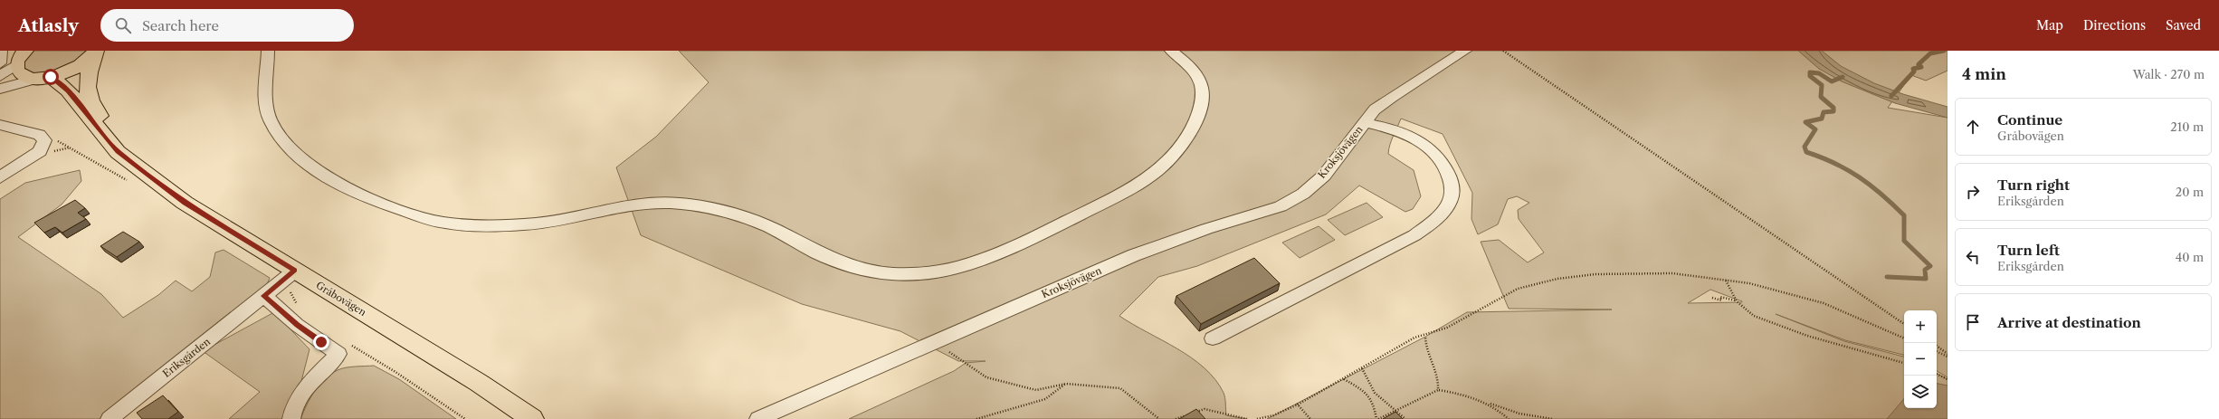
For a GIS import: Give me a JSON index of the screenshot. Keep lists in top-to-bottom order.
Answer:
{
  "streets": {
    "main road": ["Gråbovägen"],
    "street": ["Kroksjövägen", "Eriksgården"]
  },
  "crossings": [
    ["Gråbovägen", "Eriksgården"]
  ],
  "page": {
    "header": "Atlasly",
    "search": "Search here",
    "nav": ["Map", "Directions", "Saved"],
    "heading": ["4 min", "Walk · 270 m"],
    "list": [
      ["Continue", "Gråbovägen", "210 m"],
      ["Turn right", "Eriksgården", "20 m"],
      ["Turn left", "Eriksgården", "40 m"],
      "Arrive at destination"
    ],
    "map_buttons": ["+", "−"]
  }
}
